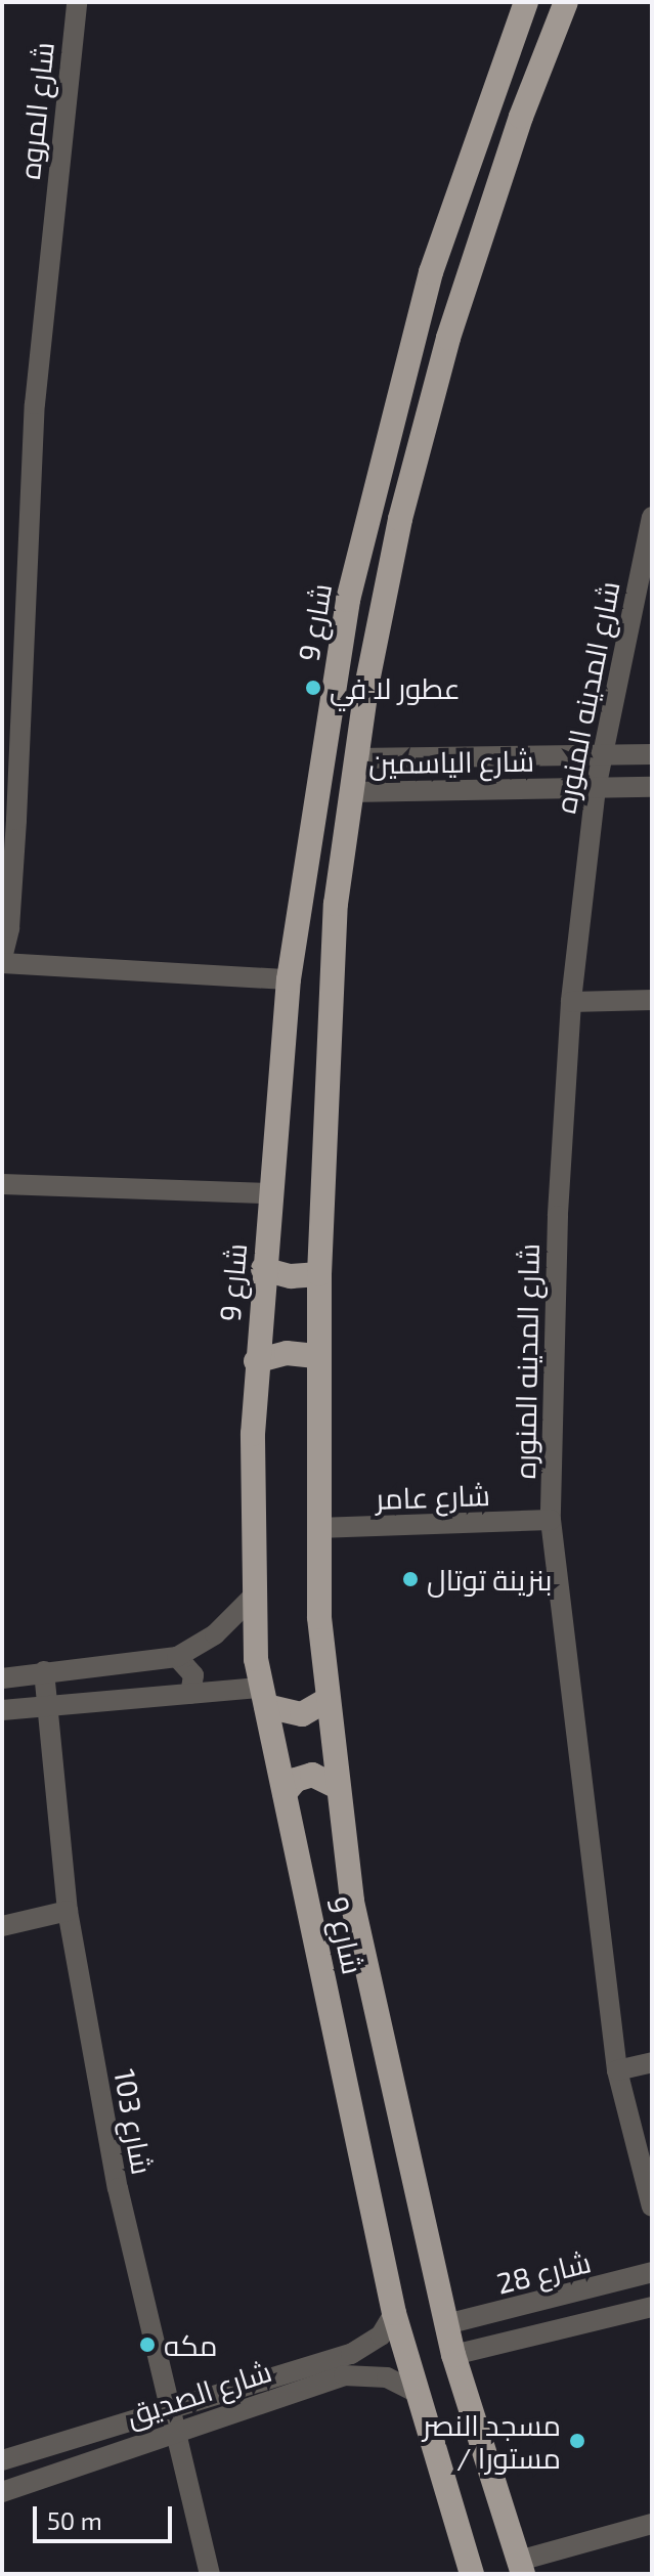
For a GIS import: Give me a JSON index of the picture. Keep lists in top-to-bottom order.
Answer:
{
  "streets": {
    "main road": ["شارع 9"],
    "street": [
      "شارع المروه",
      "شارع المدينه المنوره",
      "شارع الياسمين",
      "شارع عامر",
      "شارع 103",
      "شارع 28",
      "شارع الصديق"
    ]
  },
  "crossings": [
    ["شارع 9", "شارع الياسمين"],
    ["شارع 9", "شارع عامر"],
    ["شارع 9", "شارع 28"],
    ["شارع 9", "شارع الصديق"],
    ["شارع المدينه المنوره", "شارع الياسمين"],
    ["شارع المدينه المنوره", "شارع عامر"],
    ["شارع 103", "شارع الصديق"]
  ],
  "places": [
    "عطور لا في",
    "بنزينة توتال",
    "مكه",
    "مسجد النصر / مستورا"
  ],
  "scale_bar": "50 m"
}
